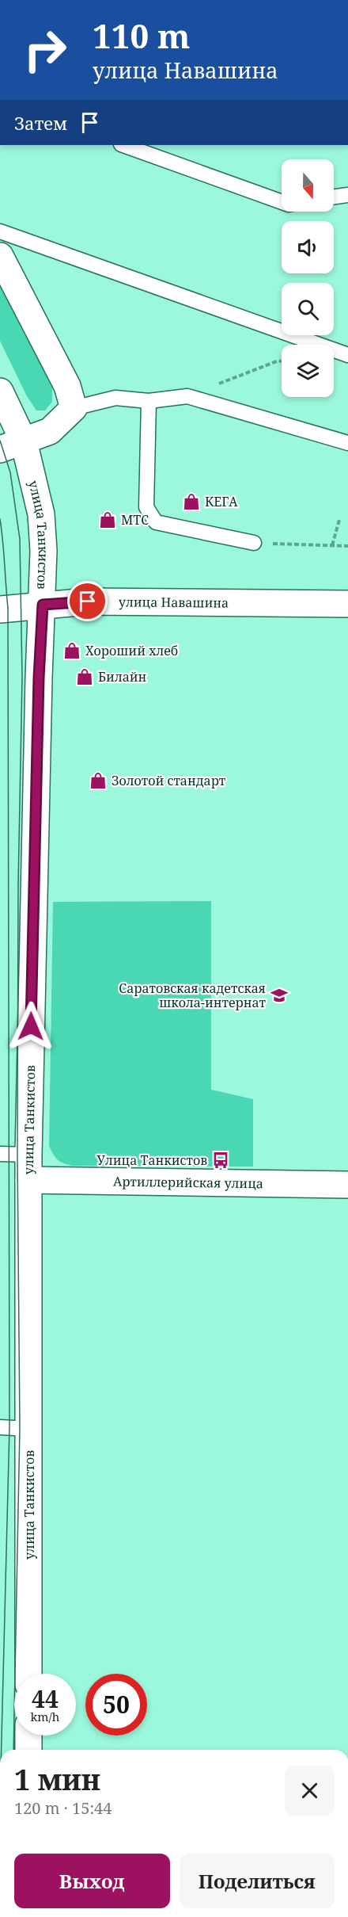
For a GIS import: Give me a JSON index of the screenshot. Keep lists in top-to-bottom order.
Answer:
{
  "streets": {
    "main road": ["улица Танкистов", "улица Навашина", "Артиллерийская улица"]
  },
  "crossings": [
    ["улица Танкистов", "улица Навашина"],
    ["улица Танкистов", "Артиллерийская улица"]
  ],
  "places": {
    "shop": [
      "КЕГА",
      "МТС",
      "Хороший хлеб",
      "Билайн",
      "Золотой стандарт"
    ],
    "school or university": ["Саратовская кадетская школа-интернат"],
    "bus stop": ["Улица Танкистов"]
  },
  "north": "bottom",
  "page": {
    "turn": ["110 m", "улица Навашина"],
    "then": "Затем",
    "speed": "44 km/h",
    "limit": "50",
    "heading": ["1 мин", "120 m · 15:44"],
    "buttons": ["Выход", "Поделиться"]
  }
}
